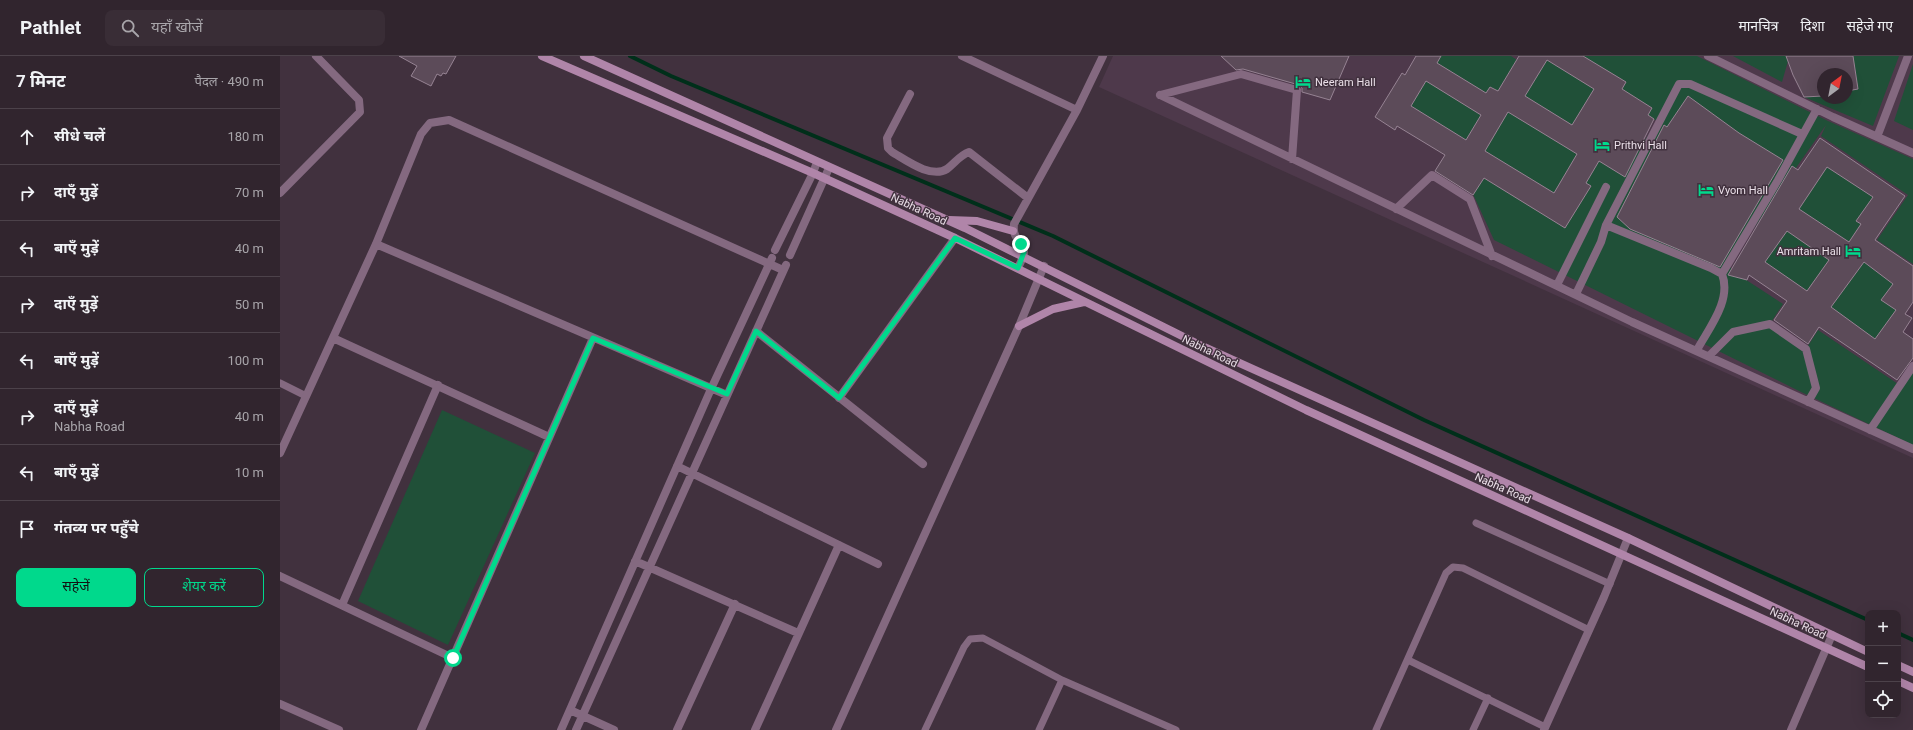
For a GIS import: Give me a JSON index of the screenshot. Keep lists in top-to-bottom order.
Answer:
{
  "streets": {
    "main road": ["Nabha Road"]
  },
  "places": {
    "hotel": [
      "Neeram Hall",
      "Prithvi Hall",
      "Vyom Hall",
      "Amritam Hall"
    ]
  },
  "north": "top right",
  "page": {
    "header": "Pathlet",
    "search": "यहाँ खोजें",
    "nav": ["मानचित्र", "दिशा", "सहेजे गए"],
    "heading": ["7 मिनट", "पैदल · 490 m"],
    "list": [
      ["सीधे चलें", "180 m"],
      ["दाएँ मुड़ें", "70 m"],
      ["बाएँ मुड़ें", "40 m"],
      ["दाएँ मुड़ें", "50 m"],
      ["बाएँ मुड़ें", "100 m"],
      ["दाएँ मुड़ें", "Nabha Road", "40 m"],
      ["बाएँ मुड़ें", "10 m"],
      "गंतव्य पर पहुँचे"
    ],
    "buttons": ["सहेजें", "शेयर करें"],
    "map_buttons": ["+", "−"]
  }
}
